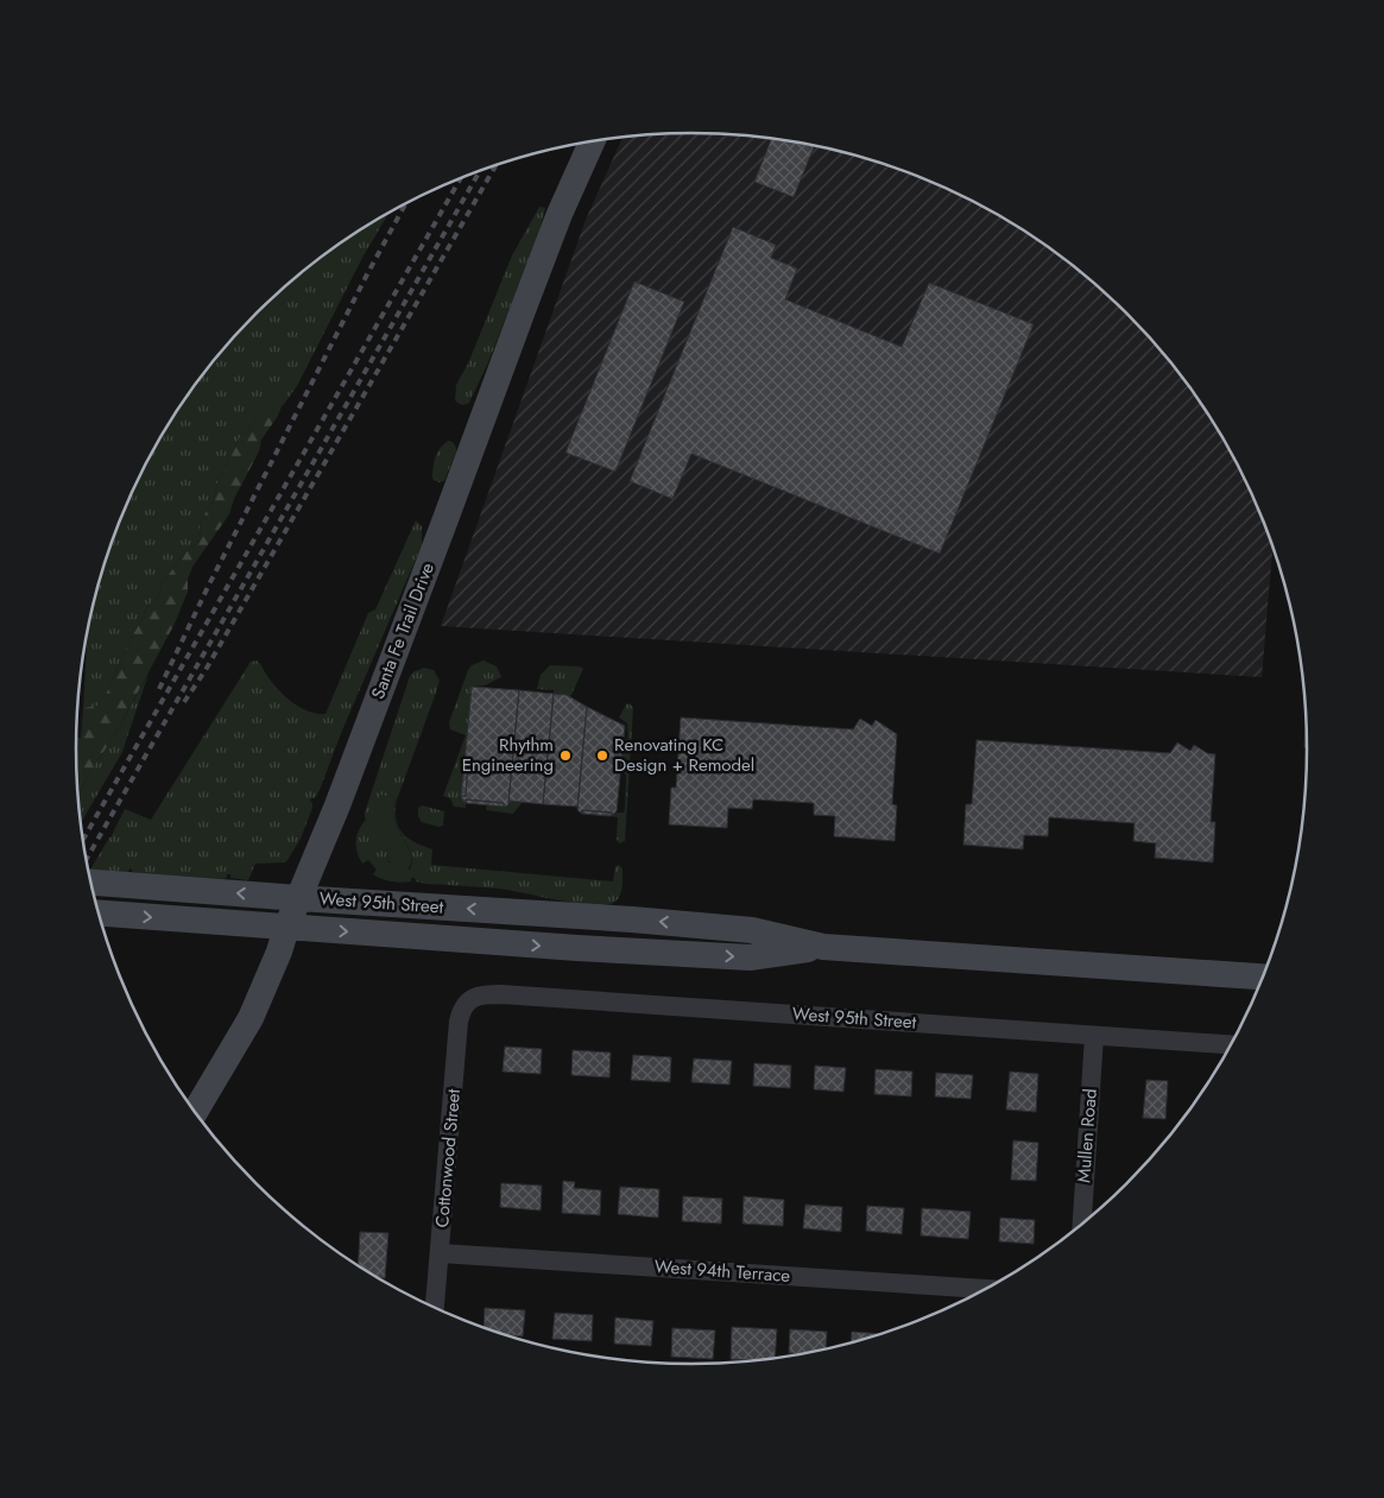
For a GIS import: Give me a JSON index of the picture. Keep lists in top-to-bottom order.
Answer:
{
  "streets": {
    "main road": ["Santa Fe Trail Drive", "West 95th Street"],
    "street": ["Mullen Road", "Cottonwood Street", "West 94th Terrace"]
  },
  "crossings": [
    ["Santa Fe Trail Drive", "West 95th Street"],
    ["West 95th Street", "Mullen Road"],
    ["West 95th Street", "Cottonwood Street"],
    ["Cottonwood Street", "West 94th Terrace"]
  ],
  "places": ["Rhythm Engineering", "Renovating KC Design + Remodel"]
}
